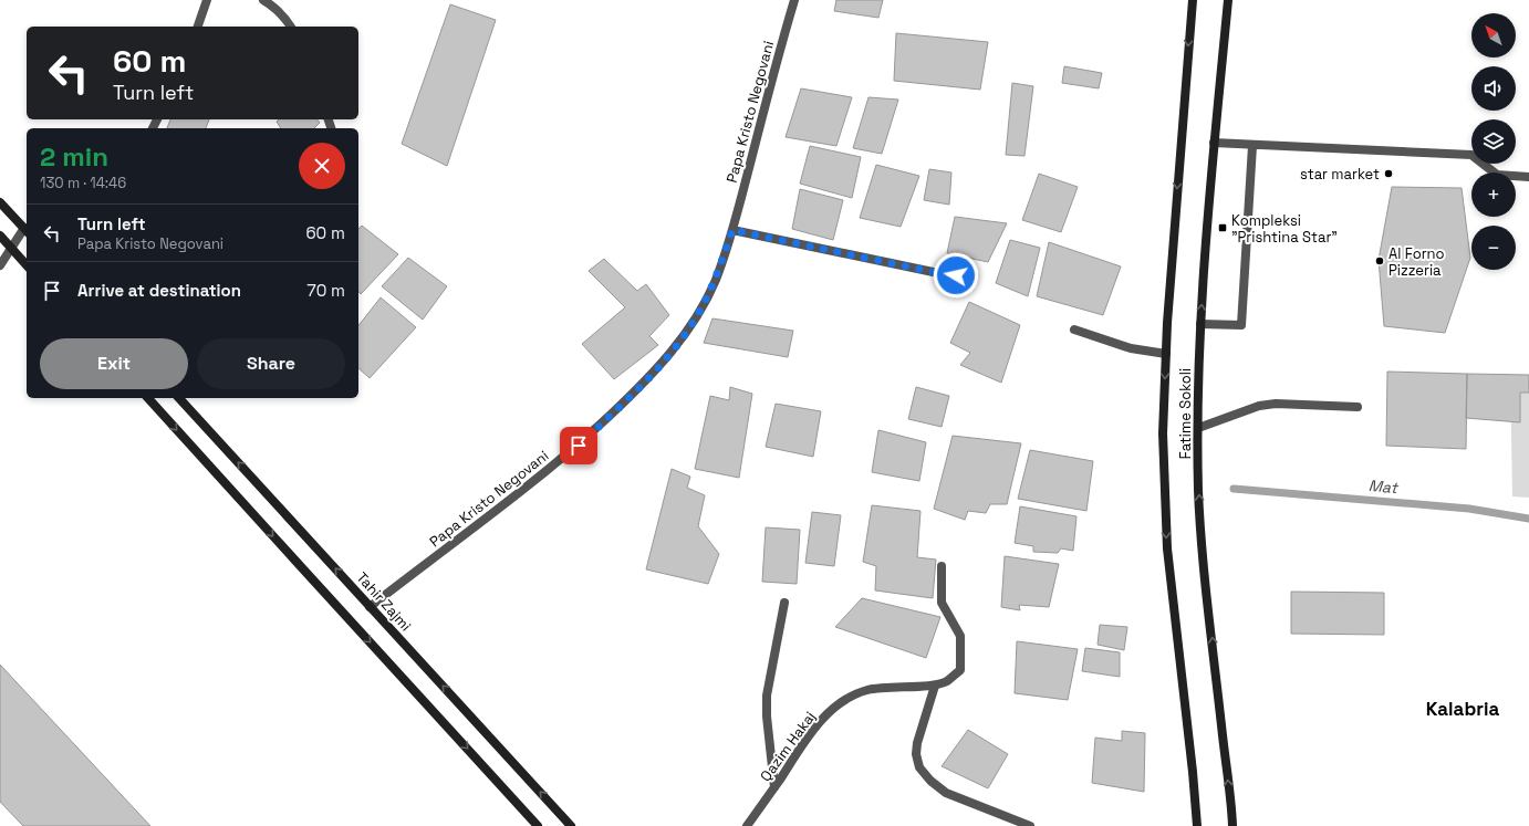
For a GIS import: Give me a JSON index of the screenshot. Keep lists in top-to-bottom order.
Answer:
{
  "streets": {
    "street": [
      "Papa Kristo Negovani",
      "Fatime Sokoli",
      "Tahir Zajmi",
      "Qazim Hakaj"
    ]
  },
  "crossings": [
    ["Papa Kristo Negovani", "Tahir Zajmi"]
  ],
  "districts": ["Kalabria"],
  "water": ["Mat"],
  "places": {
    "other": ["star market", "Al Forno Pizzeria"],
    "transit": ["Kompleksi \"Prishtina Star\""]
  },
  "north": "top left",
  "page": {
    "map_buttons": ["+", "−"],
    "turn": ["60 m", "Turn left"],
    "heading": ["2 min", "130 m · 14:46"],
    "list": [
      {
        "name": "Turn left",
        "note": "Papa Kristo Negovani",
        "value": "60 m"
      },
      {
        "name": "Arrive at destination",
        "value": "70 m"
      }
    ],
    "buttons": ["Exit", "Share"]
  }
}
